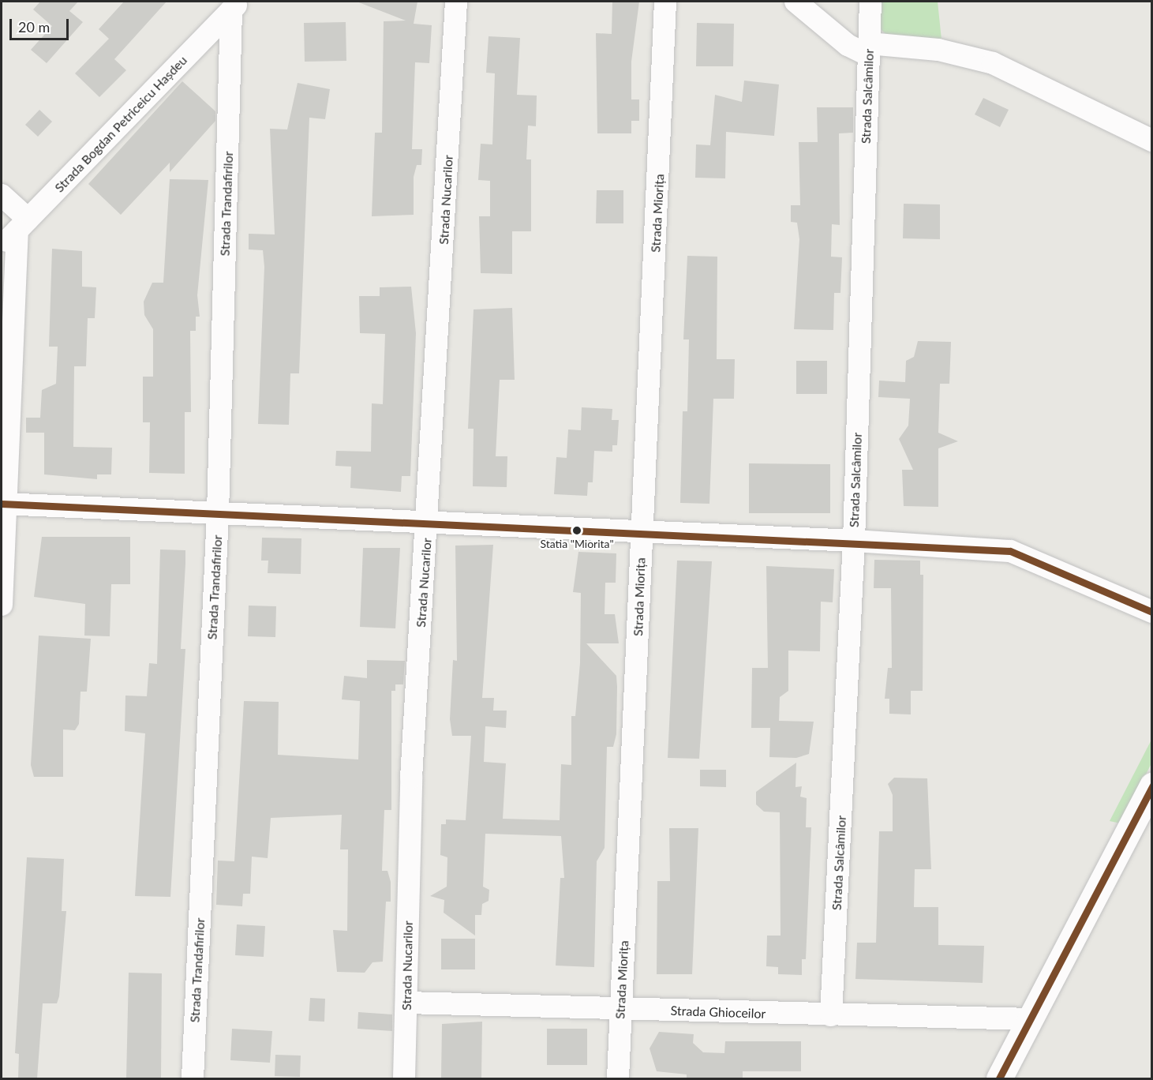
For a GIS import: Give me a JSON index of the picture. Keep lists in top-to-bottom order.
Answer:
{
  "streets": {
    "street": [
      "Strada Salcâmilor",
      "Strada Bogdan Petriceicu Hașdeu",
      "Strada Nucarilor",
      "Strada Trandafirilor",
      "Strada Miorița",
      "Strada Ghioceilor"
    ]
  },
  "crossings": [
    ["Strada Salcâmilor", "Strada Ghioceilor"],
    ["Strada Bogdan Petriceicu Hașdeu", "Strada Trandafirilor"],
    ["Strada Nucarilor", "Strada Ghioceilor"],
    ["Strada Miorița", "Strada Ghioceilor"]
  ],
  "places": ["Statia \"Miorita\""],
  "scale_bar": "20 m"
}
